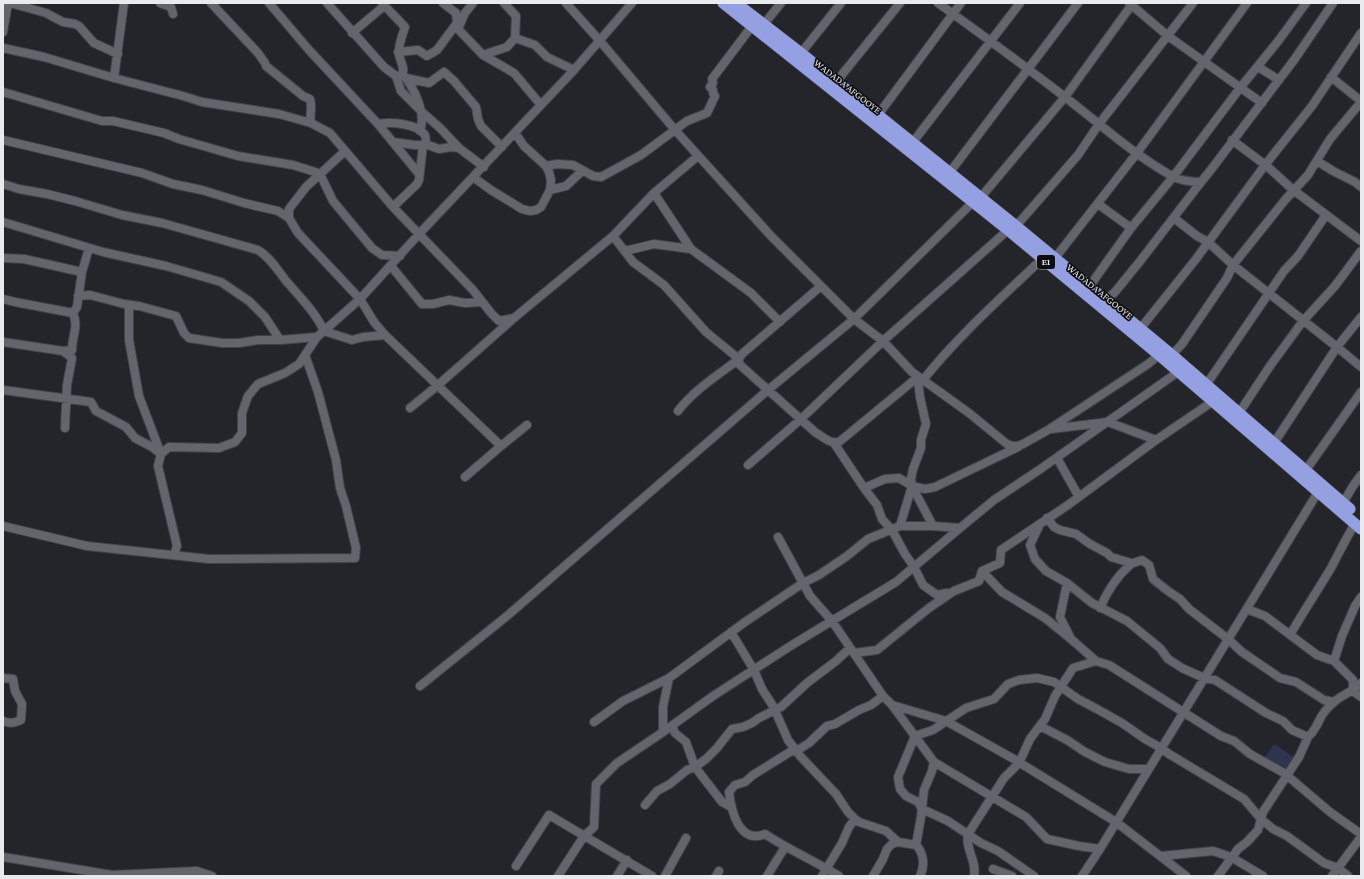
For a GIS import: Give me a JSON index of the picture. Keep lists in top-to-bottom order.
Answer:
{
  "streets": {
    "highway": ["WADADA AFGOOYE", "E1"]
  }
}
